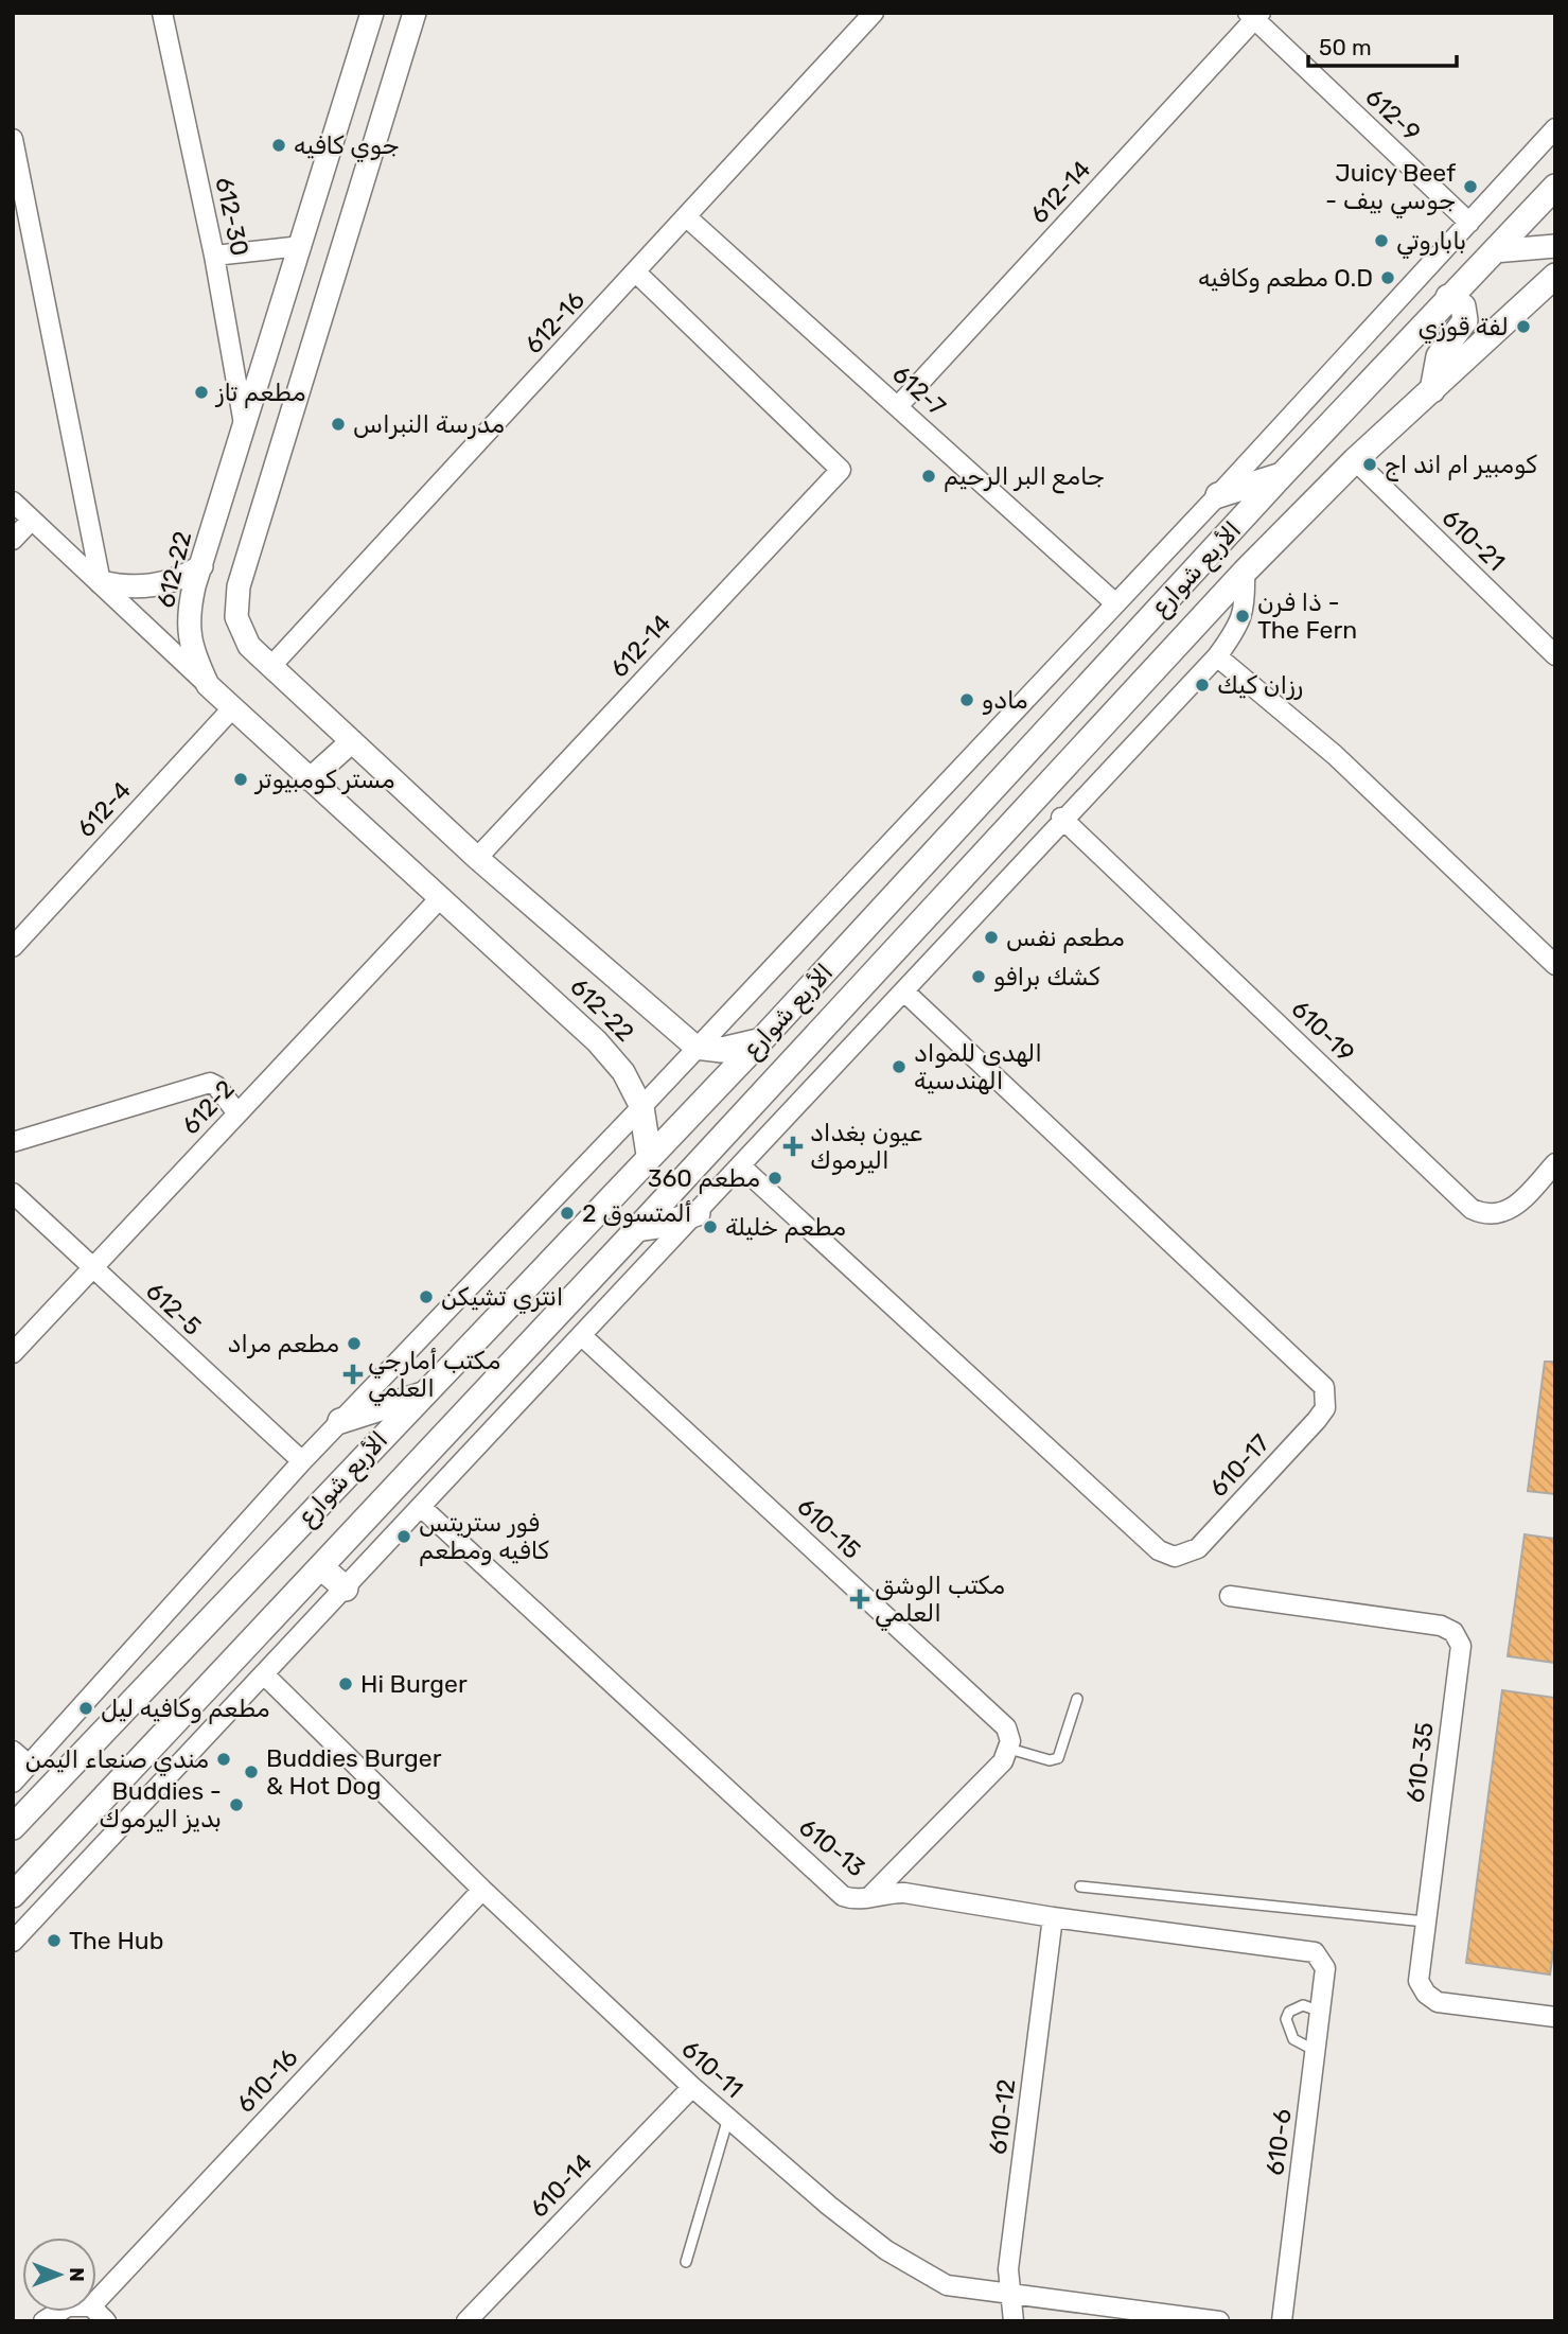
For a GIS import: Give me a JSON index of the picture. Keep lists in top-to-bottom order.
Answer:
{
  "streets": {
    "main road": ["الأربع شوارع"],
    "street": [
      "612-9",
      "612-14",
      "612-30",
      "612-16",
      "612-7",
      "610-21",
      "612-22",
      "612-4",
      "610-19",
      "612-2",
      "612-5",
      "610-17",
      "610-15",
      "610-35",
      "610-13",
      "610-11",
      "610-16",
      "610-12",
      "610-6",
      "610-14"
    ]
  },
  "crossings": [
    ["612-9", "612-14"],
    ["612-14", "612-16"],
    ["612-14", "612-7"],
    ["612-14", "612-22"],
    ["612-30", "612-22"],
    ["612-16", "612-7"],
    ["612-16", "612-22"],
    ["610-21", "الأربع شوارع"],
    ["612-22", "612-4"],
    ["612-22", "612-2"],
    ["612-2", "612-5"],
    ["610-13", "610-12"],
    ["610-13", "610-6"],
    ["610-11", "610-16"],
    ["610-11", "610-12"],
    ["610-11", "610-14"]
  ],
  "places": {
    "other": [
      "جوي كافيه",
      "Juicy Beef - جوسي بيف",
      "باباروتي",
      "مطعم وكافيه O.D",
      "لفة قوزي",
      "مطعم تاز",
      "مدرسة النبراس",
      "كومبير ام اند اج",
      "جامع البر الرحيم",
      "ذا فرن - The Fern",
      "رزان كيك",
      "مادو",
      "مستر كومبيوتر",
      "مطعم نفس",
      "كشك برافو",
      "الهدى للمواد الهندسية",
      "مطعم 360",
      "ألمتسوق 2",
      "مطعم خليلة",
      "انتري تشيكن",
      "مطعم مراد",
      "فور ستريتس كافيه ومطعم",
      "Hi Burger",
      "مطعم وكافيه ليل",
      "مندي صنعاء اليمن",
      "Buddies Burger & Hot Dog",
      "Buddies - بديز اليرموك",
      "The Hub"
    ],
    "health": ["عيون بغداد اليرموك", "مكتب أمارجي العلمي", "مكتب الوشق العلمي"]
  },
  "scale_bar": "50 m",
  "north": "right"
}
